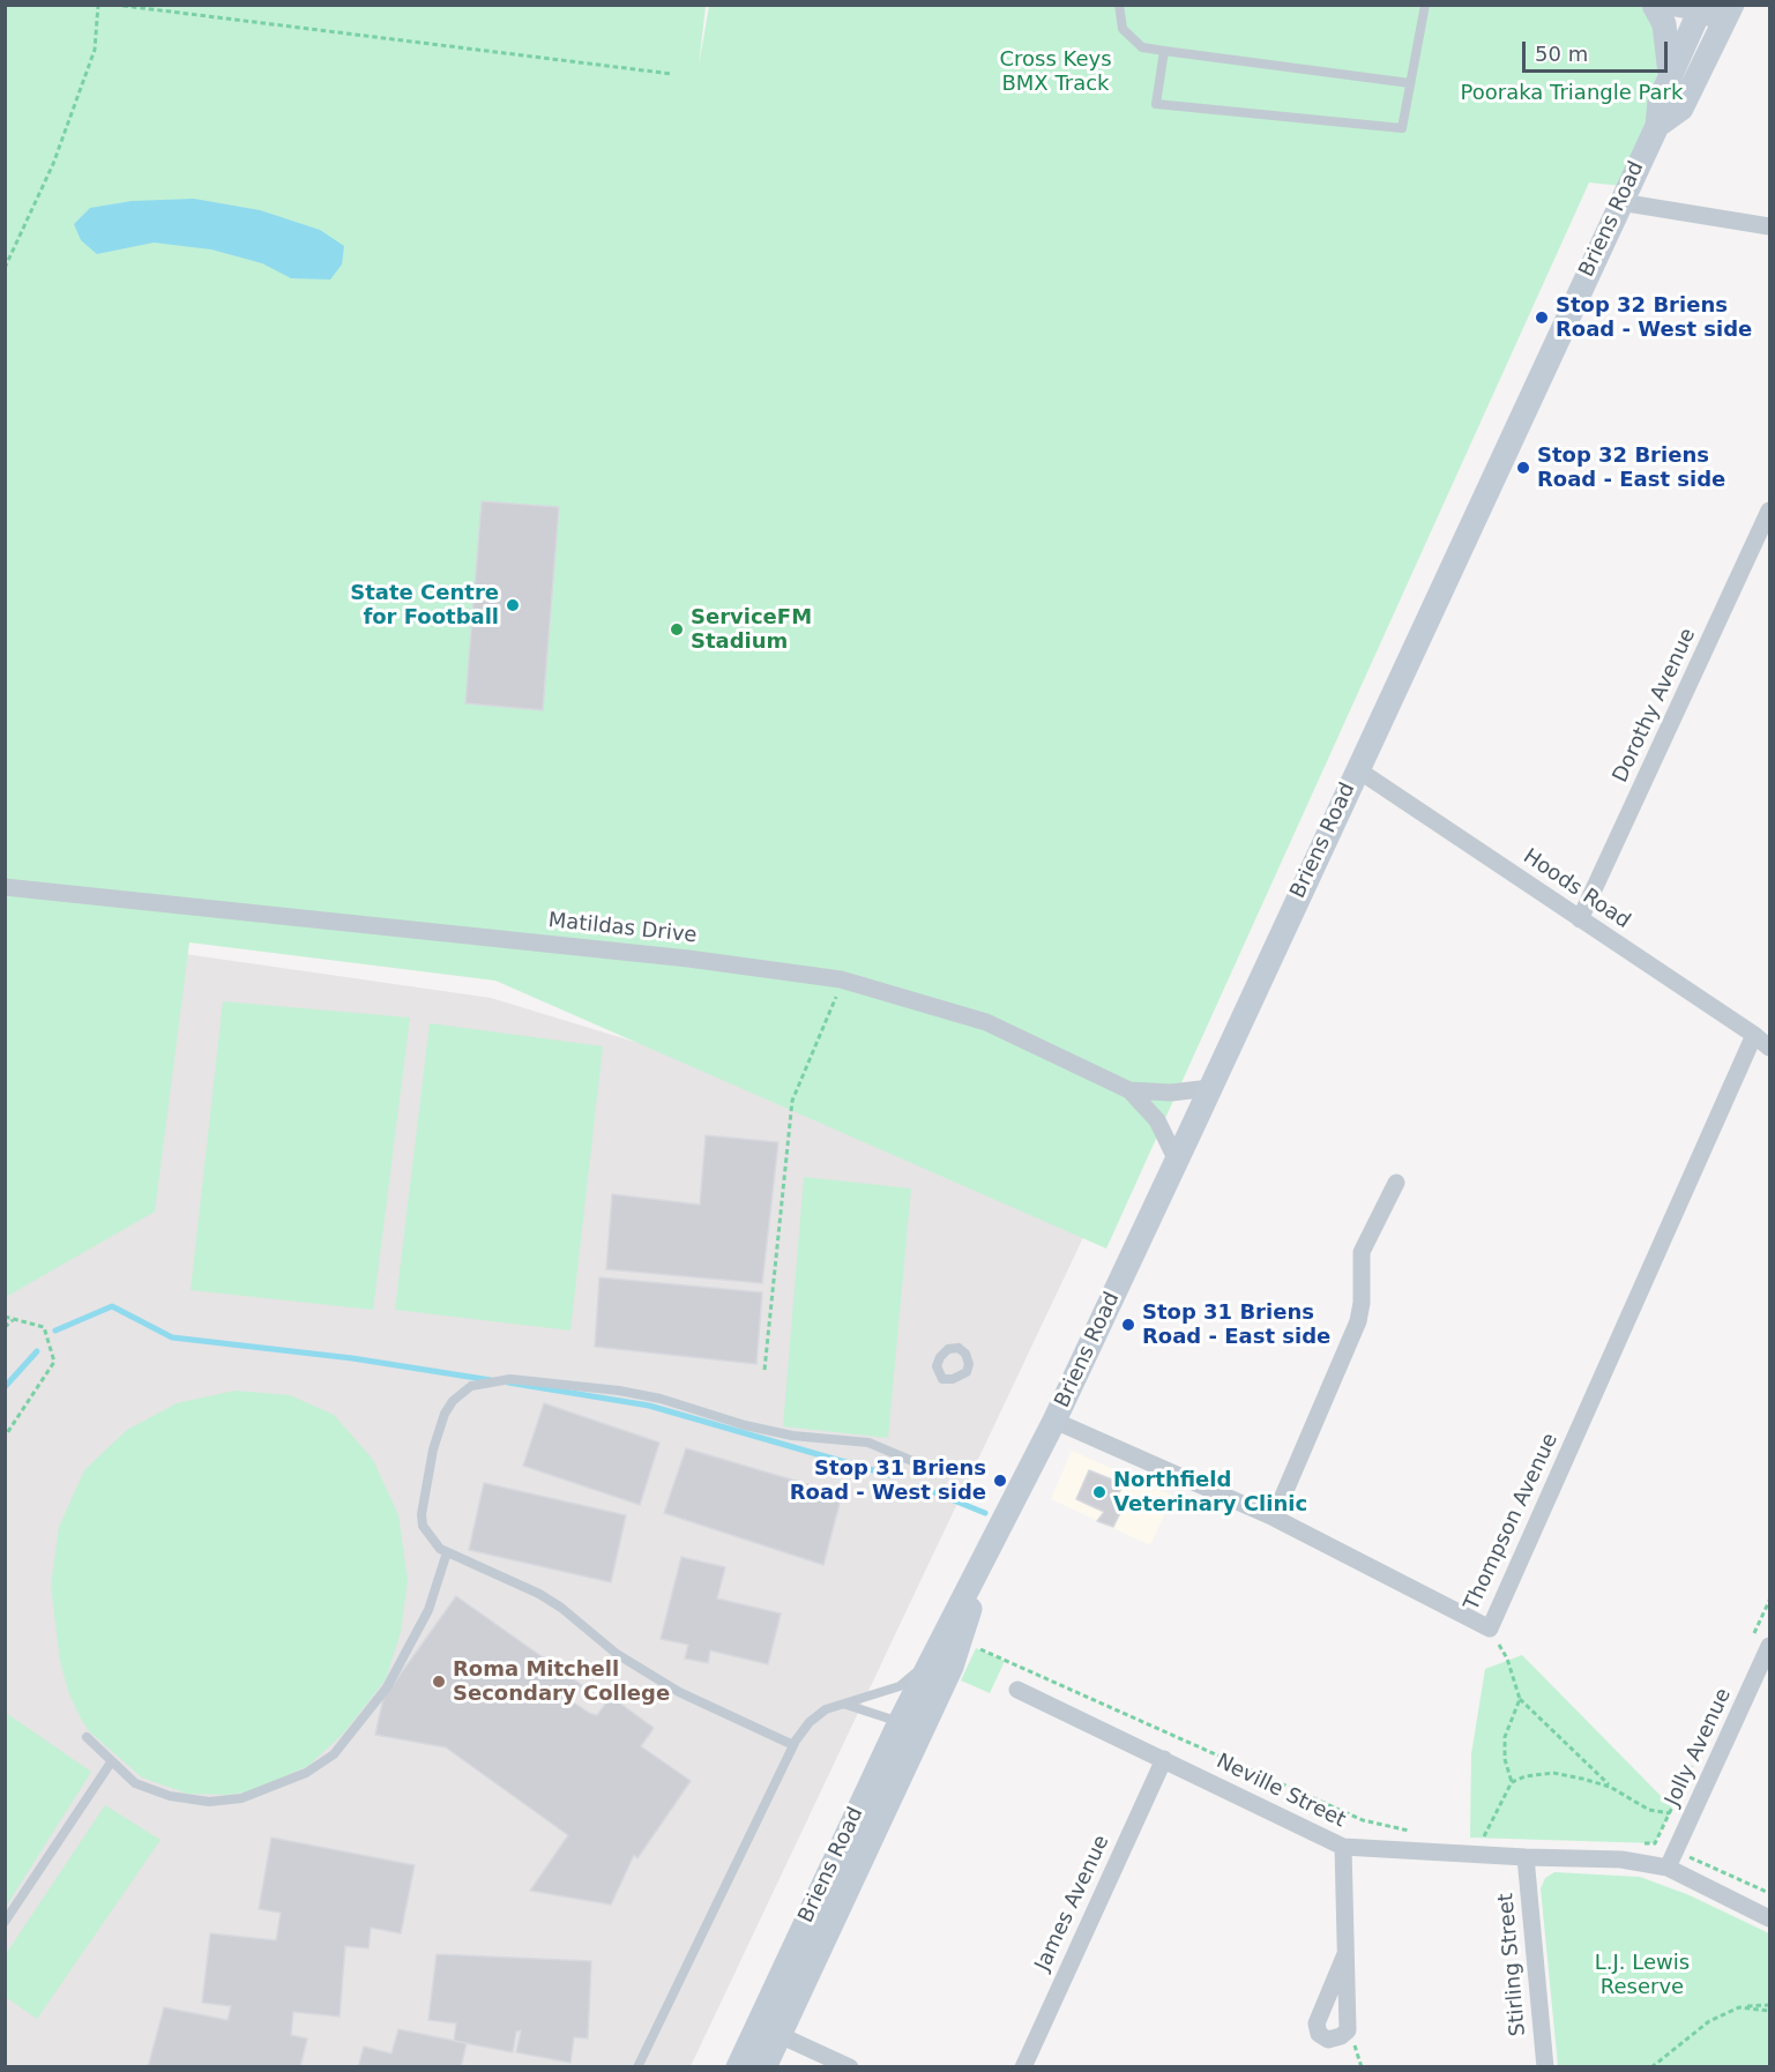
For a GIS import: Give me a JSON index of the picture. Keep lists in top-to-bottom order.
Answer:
{
  "streets": {
    "main road": ["Briens Road"],
    "street": [
      "Dorothy Avenue",
      "Hoods Road",
      "Matildas Drive",
      "Thompson Avenue",
      "Jolly Avenue",
      "Neville Street",
      "James Avenue",
      "Stirling Street"
    ]
  },
  "crossings": [
    ["Briens Road", "Hoods Road"],
    ["Briens Road", "Matildas Drive"],
    ["Briens Road", "Thompson Avenue"],
    ["Dorothy Avenue", "Hoods Road"],
    ["Hoods Road", "Thompson Avenue"],
    ["Jolly Avenue", "Neville Street"],
    ["Neville Street", "James Avenue"],
    ["Neville Street", "Stirling Street"]
  ],
  "parks": ["Cross Keys BMX Track", "Pooraka Triangle Park", "L.J. Lewis Reserve"],
  "places": [
    "Stop 32 Briens Road - West side",
    "Stop 32 Briens Road - East side",
    "State Centre for Football",
    "ServiceFM Stadium",
    "Stop 31 Briens Road - East side",
    "Stop 31 Briens Road - West side",
    "Northfield Veterinary Clinic",
    "Roma Mitchell Secondary College"
  ],
  "scale_bar": "50 m"
}
